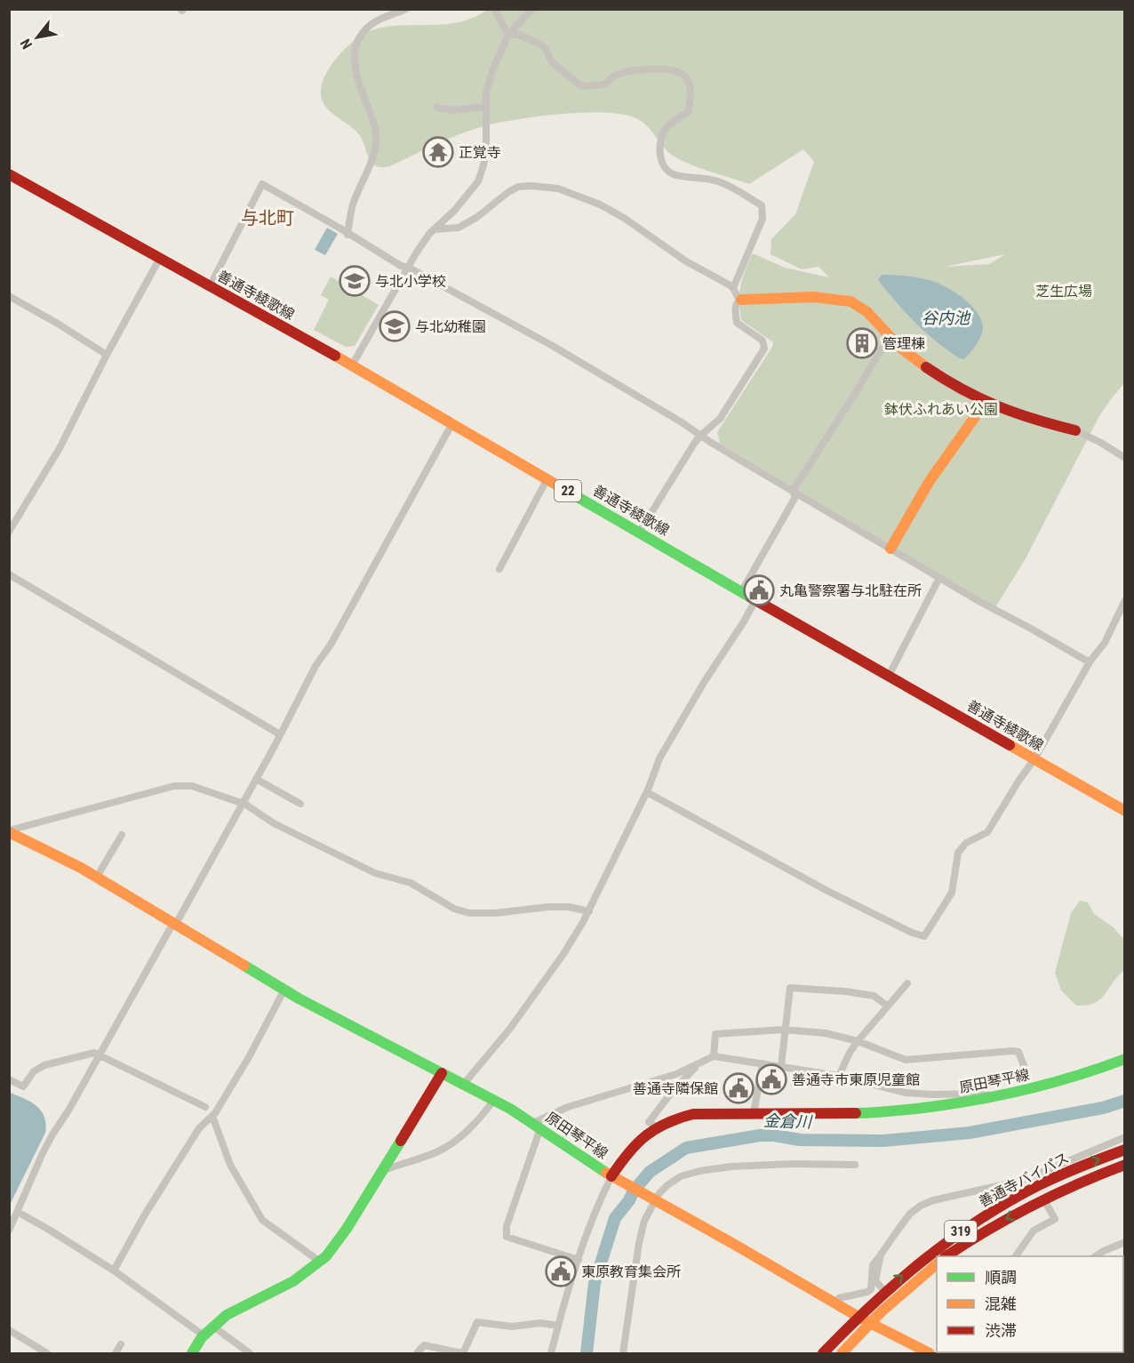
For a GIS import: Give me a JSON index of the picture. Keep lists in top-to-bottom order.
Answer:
{
  "streets": {
    "main road": [
      "善通寺綾歌線",
      "22",
      "原田琴平線",
      "善通寺バイパス",
      "319"
    ]
  },
  "districts": ["与北町"],
  "water": ["谷内池", "金倉川"],
  "parks": ["芝生広場", "鉢伏ふれあい公園"],
  "places": {
    "temple": ["正覚寺"],
    "school or university": ["与北小学校", "与北幼稚園"],
    "building": ["管理棟"],
    "public building": [
      "丸亀警察署与北駐在所",
      "善通寺市東原児童館",
      "善通寺隣保館",
      "東原教育集会所"
    ]
  },
  "legend": ["順調", "混雑", "渋滞"],
  "north": "bottom left"
}
